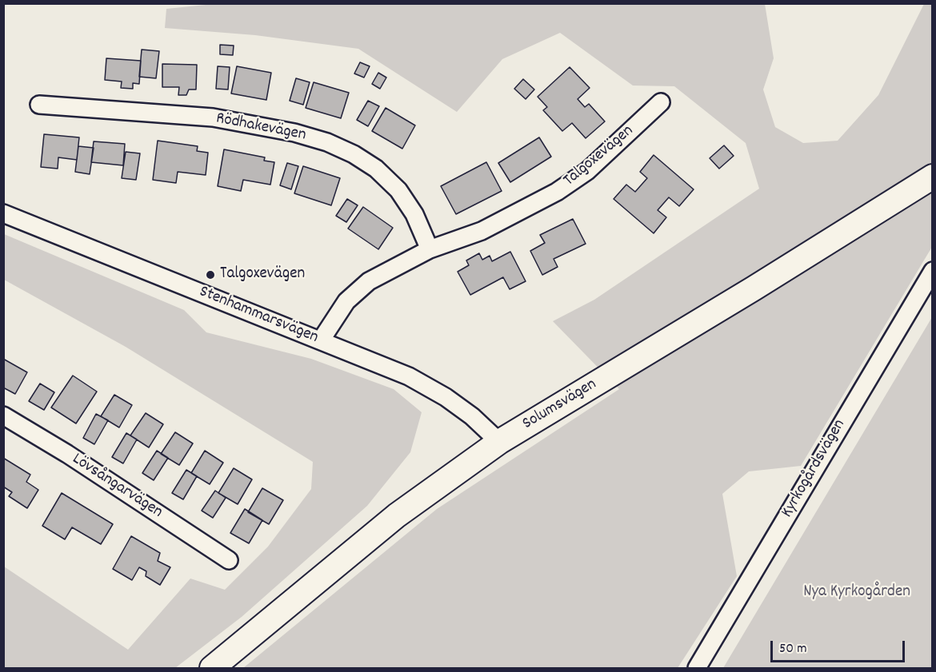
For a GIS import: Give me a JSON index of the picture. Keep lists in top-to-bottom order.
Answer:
{
  "streets": {
    "main road": ["Solumsvägen"],
    "street": [
      "Rödhakevägen",
      "Talgoxevägen",
      "Stenhammarsvägen",
      "Kyrkogårdsvägen",
      "Lövsångarvägen"
    ]
  },
  "crossings": [
    ["Rödhakevägen", "Talgoxevägen"],
    ["Talgoxevägen", "Stenhammarsvägen"],
    ["Stenhammarsvägen", "Solumsvägen"]
  ],
  "parks": ["Nya Kyrkogården"],
  "places": ["Talgoxevägen"],
  "scale_bar": "50 m"
}
